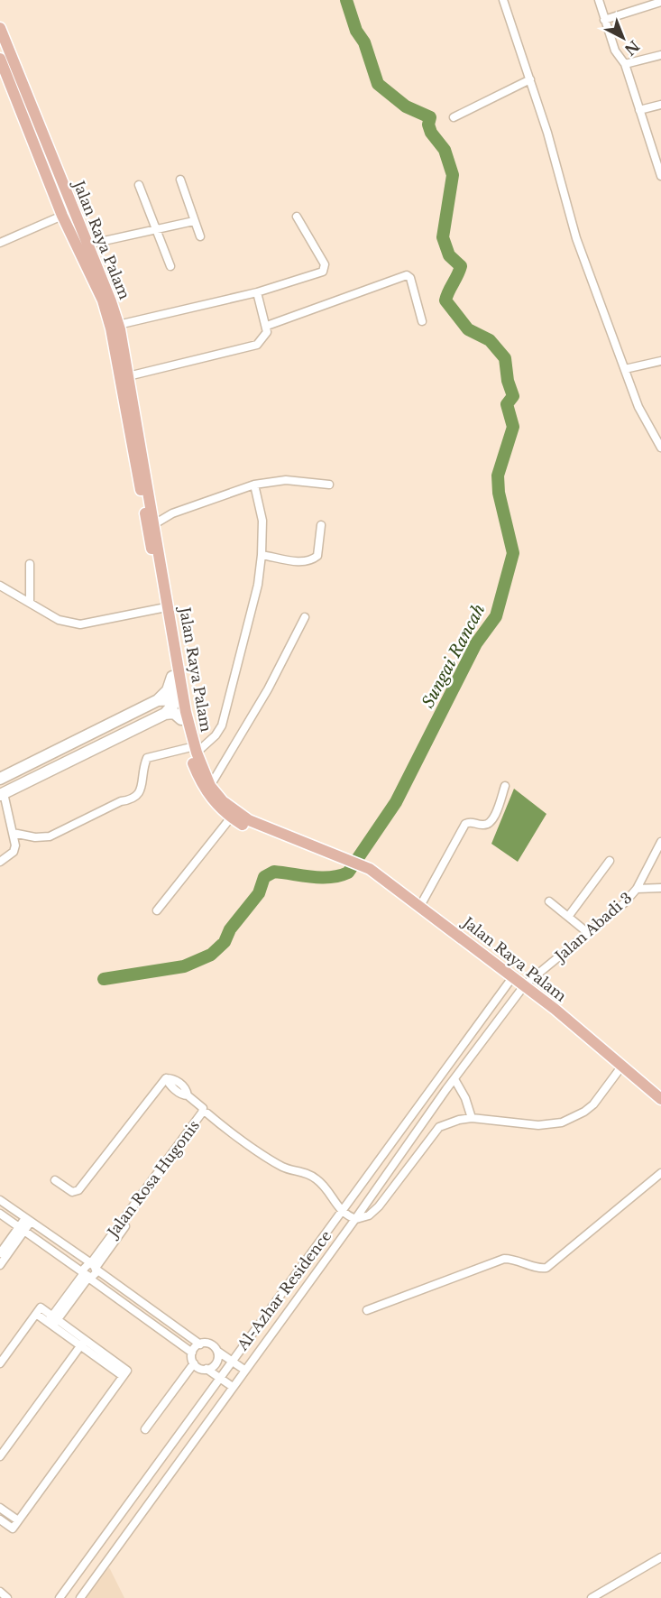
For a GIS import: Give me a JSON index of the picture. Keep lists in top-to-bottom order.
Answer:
{
  "streets": {
    "main road": ["Jalan Raya Palam"],
    "street": ["Jalan Abadi 3", "Jalan Rosa Hugonis", "Al-Azhar Residence"]
  },
  "crossings": [
    ["Jalan Raya Palam", "Jalan Abadi 3"],
    ["Jalan Raya Palam", "Al-Azhar Residence"],
    ["Jalan Abadi 3", "Al-Azhar Residence"]
  ],
  "water": ["Sungai Rancah"],
  "north": "bottom right"
}
